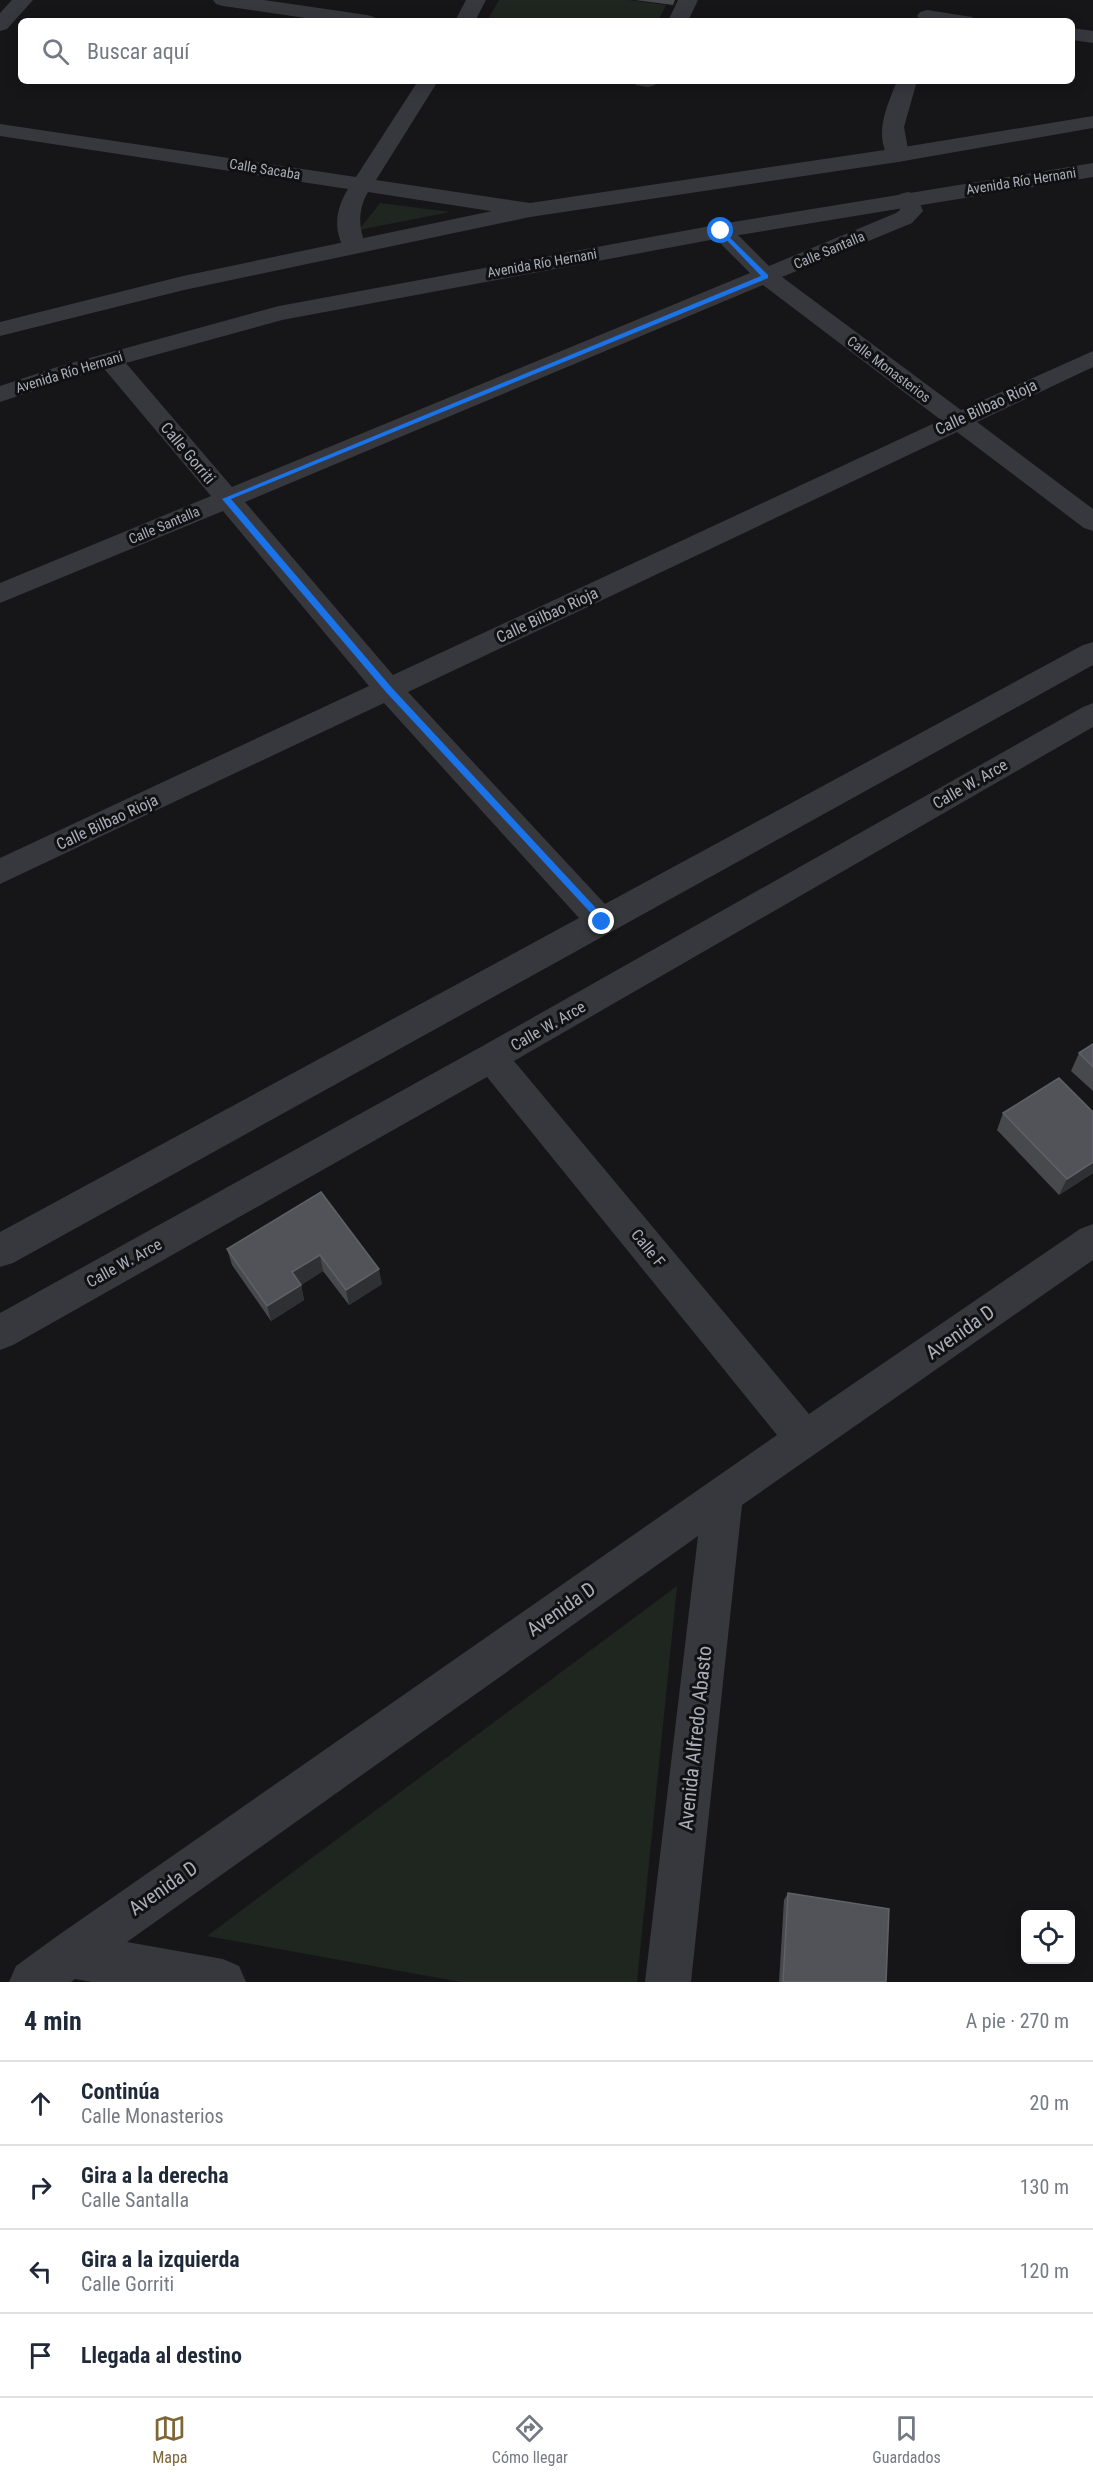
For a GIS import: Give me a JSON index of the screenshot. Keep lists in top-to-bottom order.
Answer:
{
  "streets": {
    "street": [
      "Calle Sacaba",
      "Avenida Río Hernani",
      "Calle Santalla",
      "Calle Monasterios",
      "Calle Bilbao Rioja",
      "Calle Gorriti",
      "Calle W. Arce",
      "Calle F",
      "Avenida D",
      "Avenida Alfredo Abasto"
    ]
  },
  "crossings": [
    ["Avenida Río Hernani", "Calle Santalla"],
    ["Avenida Río Hernani", "Calle Monasterios"],
    ["Avenida Río Hernani", "Calle Gorriti"],
    ["Calle Santalla", "Calle Monasterios"],
    ["Calle Santalla", "Calle Gorriti"],
    ["Calle Monasterios", "Calle Bilbao Rioja"],
    ["Calle Bilbao Rioja", "Calle Gorriti"],
    ["Calle W. Arce", "Calle F"],
    ["Calle F", "Avenida D"],
    ["Avenida D", "Avenida Alfredo Abasto"]
  ],
  "page": {
    "search": "Buscar aquí",
    "heading": ["4 min", "A pie · 270 m"],
    "list": [
      ["Continúa", "Calle Monasterios", "20 m"],
      ["Gira a la derecha", "Calle Santalla", "130 m"],
      ["Gira a la izquierda", "Calle Gorriti", "120 m"],
      "Llegada al destino"
    ],
    "nav": ["Mapa", "Cómo llegar", "Guardados"]
  }
}
